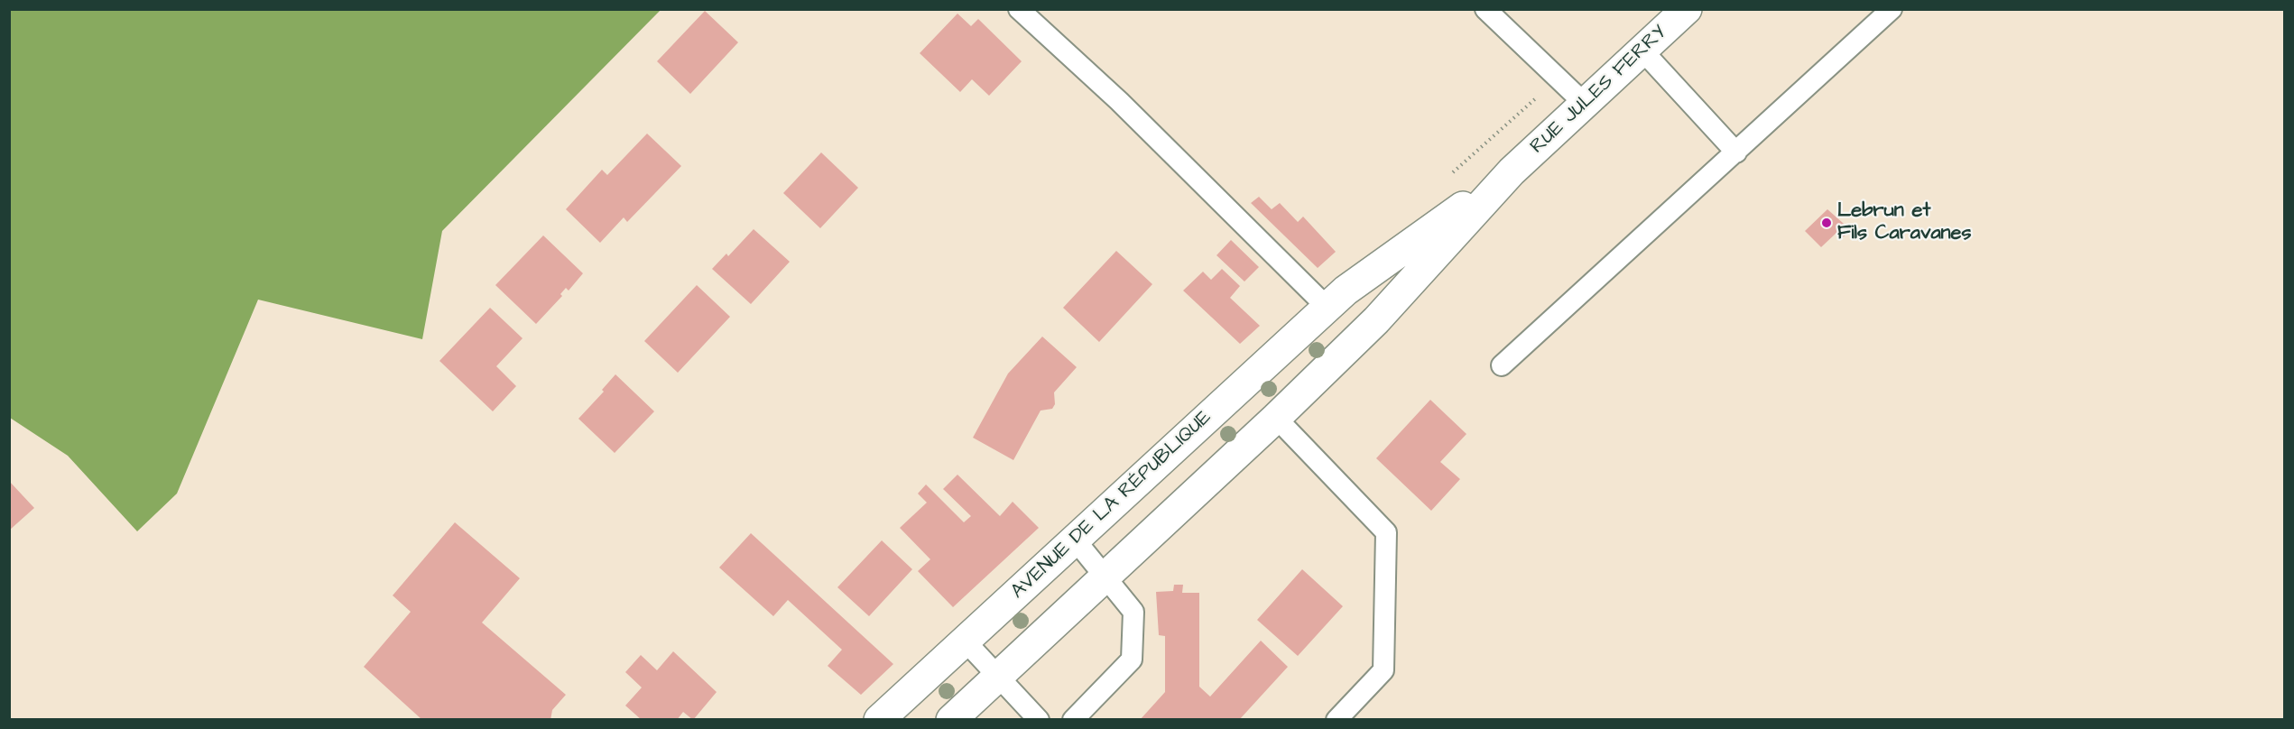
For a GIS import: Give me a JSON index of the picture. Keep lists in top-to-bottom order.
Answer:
{
  "streets": {
    "main road": ["RUE JULES FERRY", "AVENUE DE LA RÉPUBLIQUE"]
  },
  "crossings": [
    ["RUE JULES FERRY", "AVENUE DE LA RÉPUBLIQUE"]
  ],
  "places": ["Lebrun et Fils Caravanes"]
}
